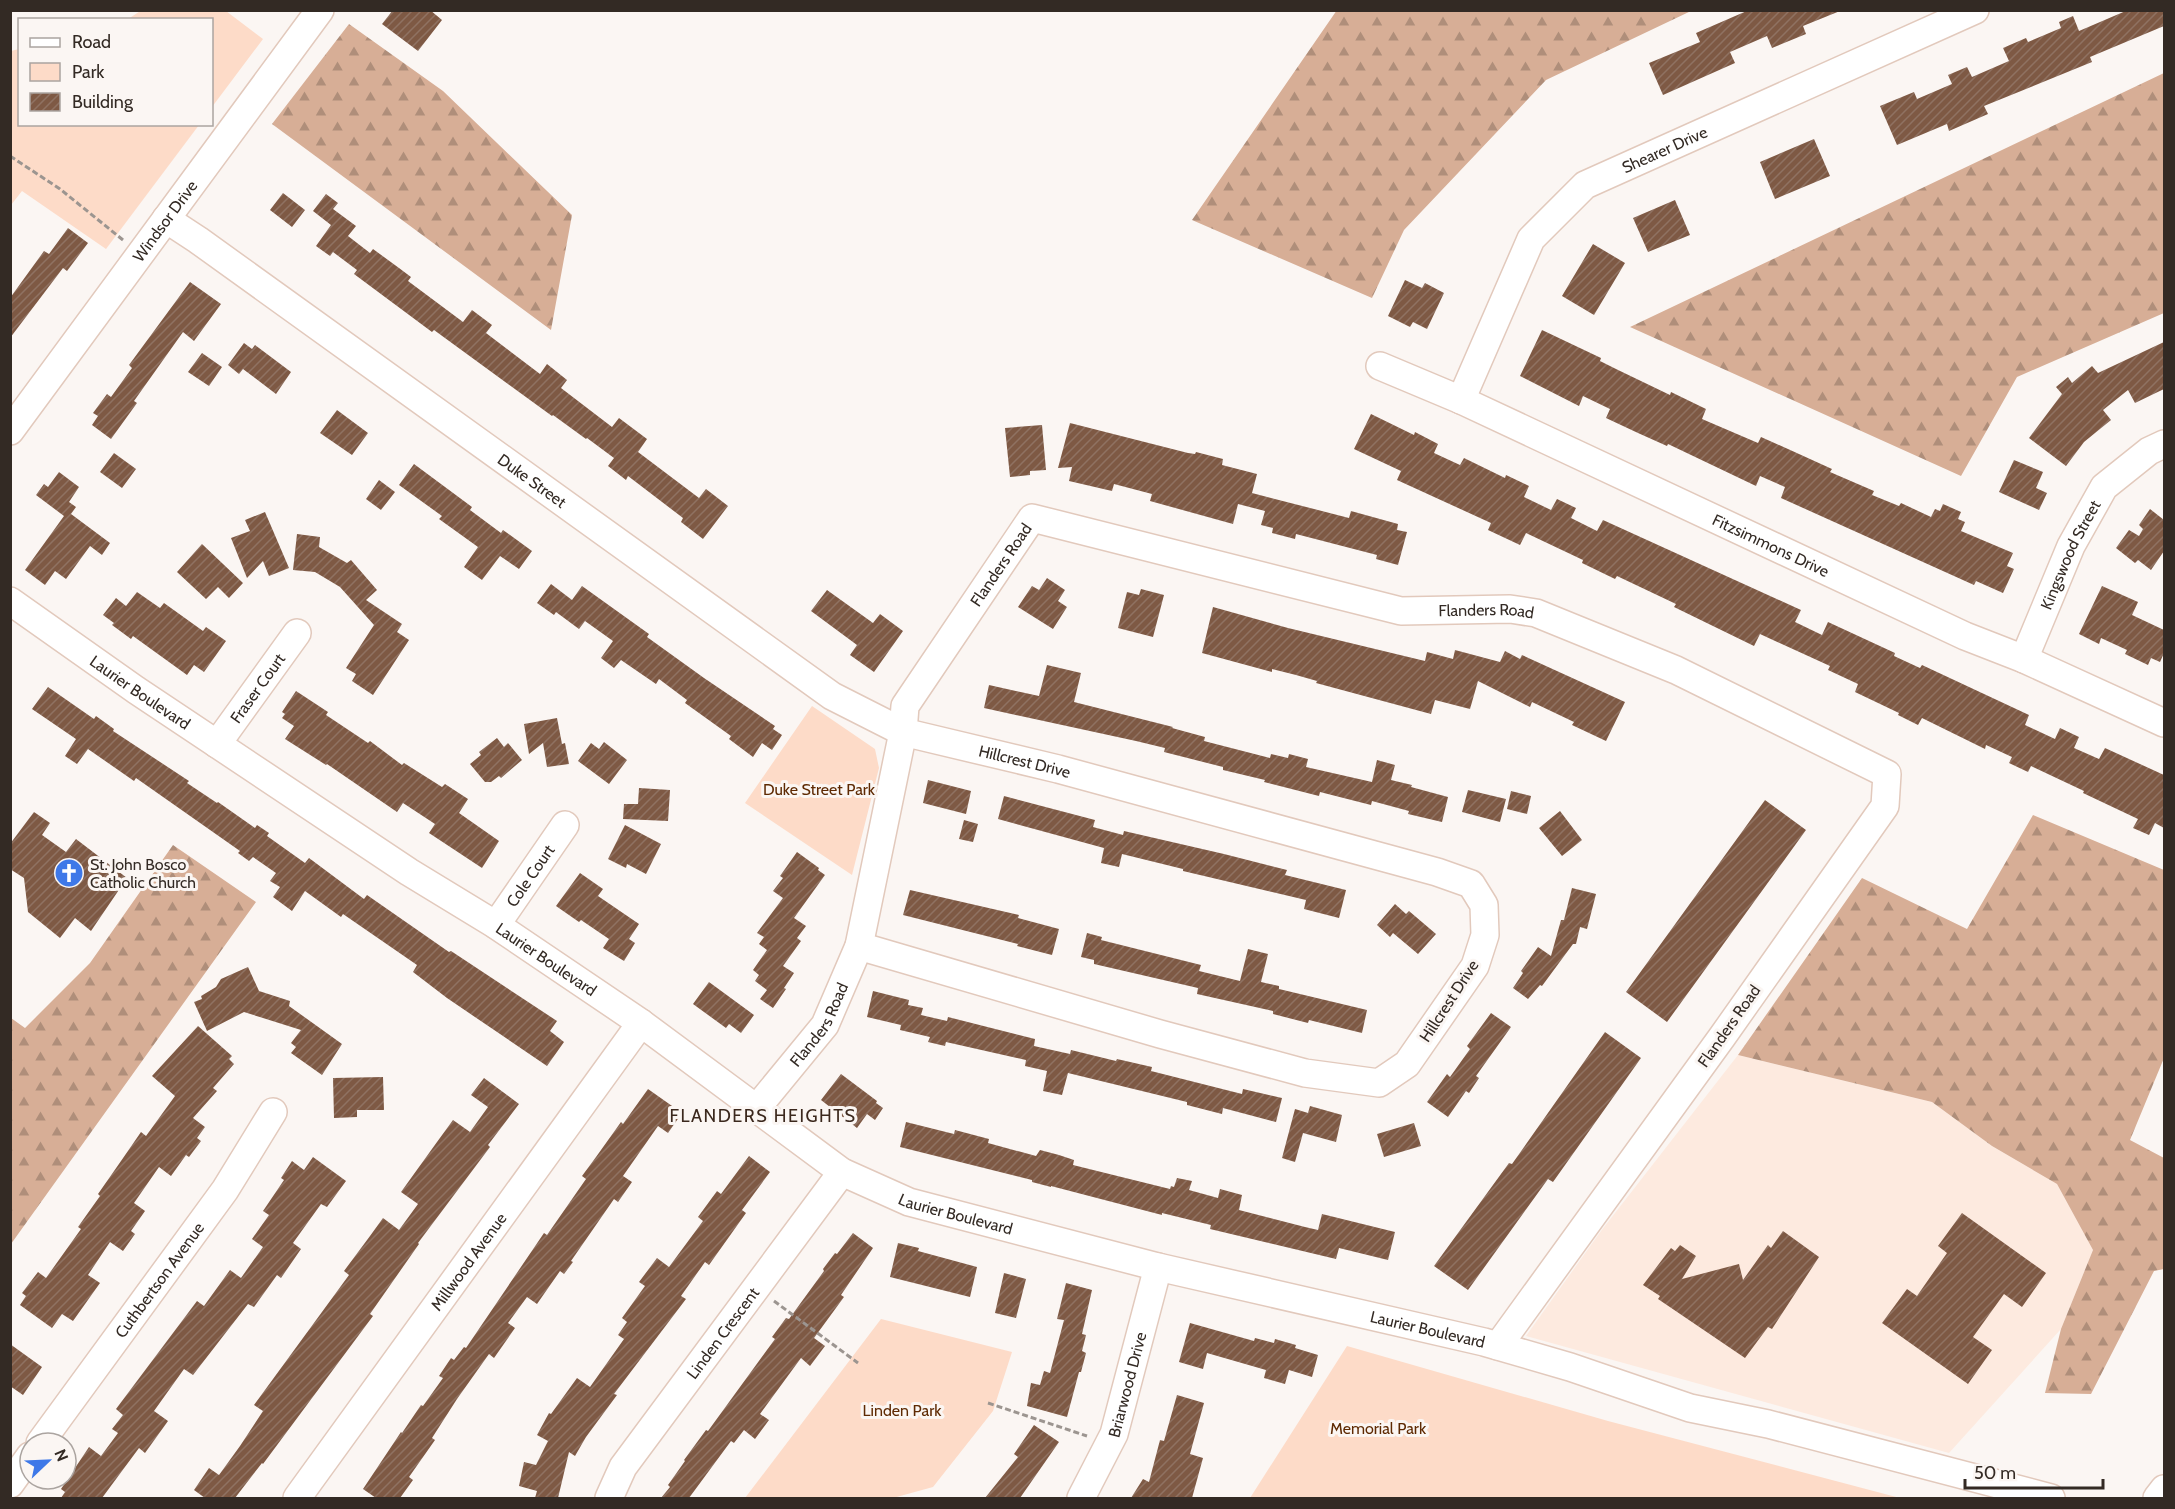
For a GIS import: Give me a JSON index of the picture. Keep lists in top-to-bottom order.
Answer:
{
  "streets": {
    "street": [
      "Shearer Drive",
      "Windsor Drive",
      "Duke Street",
      "Fitzsimmons Drive",
      "Kingswood Street",
      "Flanders Road",
      "Fraser Court",
      "Laurier Boulevard",
      "Hillcrest Drive",
      "Cole Court",
      "Millwood Avenue",
      "Cuthbertson Avenue",
      "Linden Crescent",
      "Briarwood Drive"
    ]
  },
  "crossings": [
    ["Shearer Drive", "Fitzsimmons Drive"],
    ["Windsor Drive", "Duke Street"],
    ["Duke Street", "Flanders Road"],
    ["Duke Street", "Hillcrest Drive"],
    ["Fitzsimmons Drive", "Kingswood Street"],
    ["Flanders Road", "Laurier Boulevard"],
    ["Flanders Road", "Hillcrest Drive"],
    ["Fraser Court", "Laurier Boulevard"],
    ["Laurier Boulevard", "Cole Court"],
    ["Laurier Boulevard", "Millwood Avenue"],
    ["Laurier Boulevard", "Linden Crescent"],
    ["Laurier Boulevard", "Briarwood Drive"]
  ],
  "districts": ["FLANDERS HEIGHTS"],
  "parks": ["Duke Street Park", "Linden Park", "Memorial Park"],
  "places": {
    "church": ["St. John Bosco Catholic Church"]
  },
  "legend": ["Road", "Park", "Building"],
  "scale_bar": "50 m",
  "north": "top right"
}
